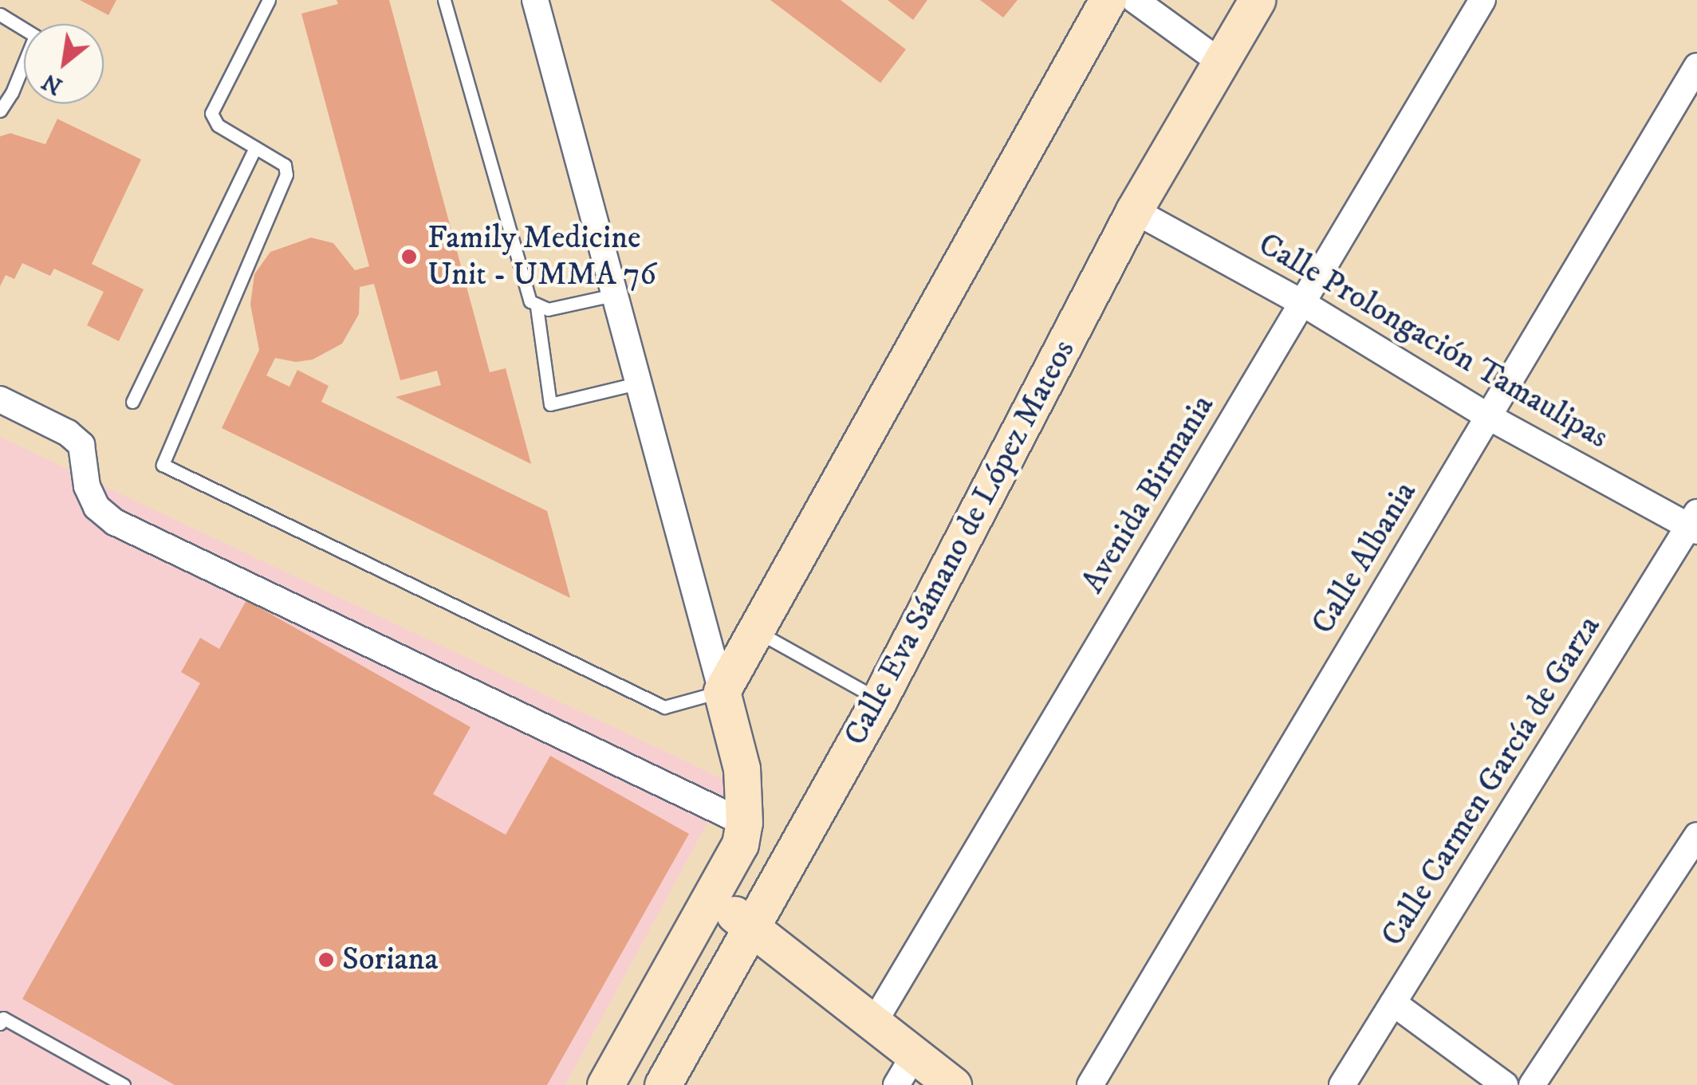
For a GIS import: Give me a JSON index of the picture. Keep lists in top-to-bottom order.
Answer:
{
  "streets": {
    "main road": ["Calle Eva Sámano de López Mateos"],
    "street": [
      "Calle Prolongación Tamaulipas",
      "Avenida Birmania",
      "Calle Albania",
      "Calle Carmen García de Garza"
    ]
  },
  "crossings": [
    ["Calle Prolongación Tamaulipas", "Avenida Birmania"],
    ["Calle Prolongación Tamaulipas", "Calle Eva Sámano de López Mateos"],
    ["Calle Prolongación Tamaulipas", "Calle Albania"],
    ["Calle Prolongación Tamaulipas", "Calle Carmen García de Garza"]
  ],
  "places": ["Family Medicine Unit - UMMA 76", "Soriana"],
  "north": "bottom left"
}
